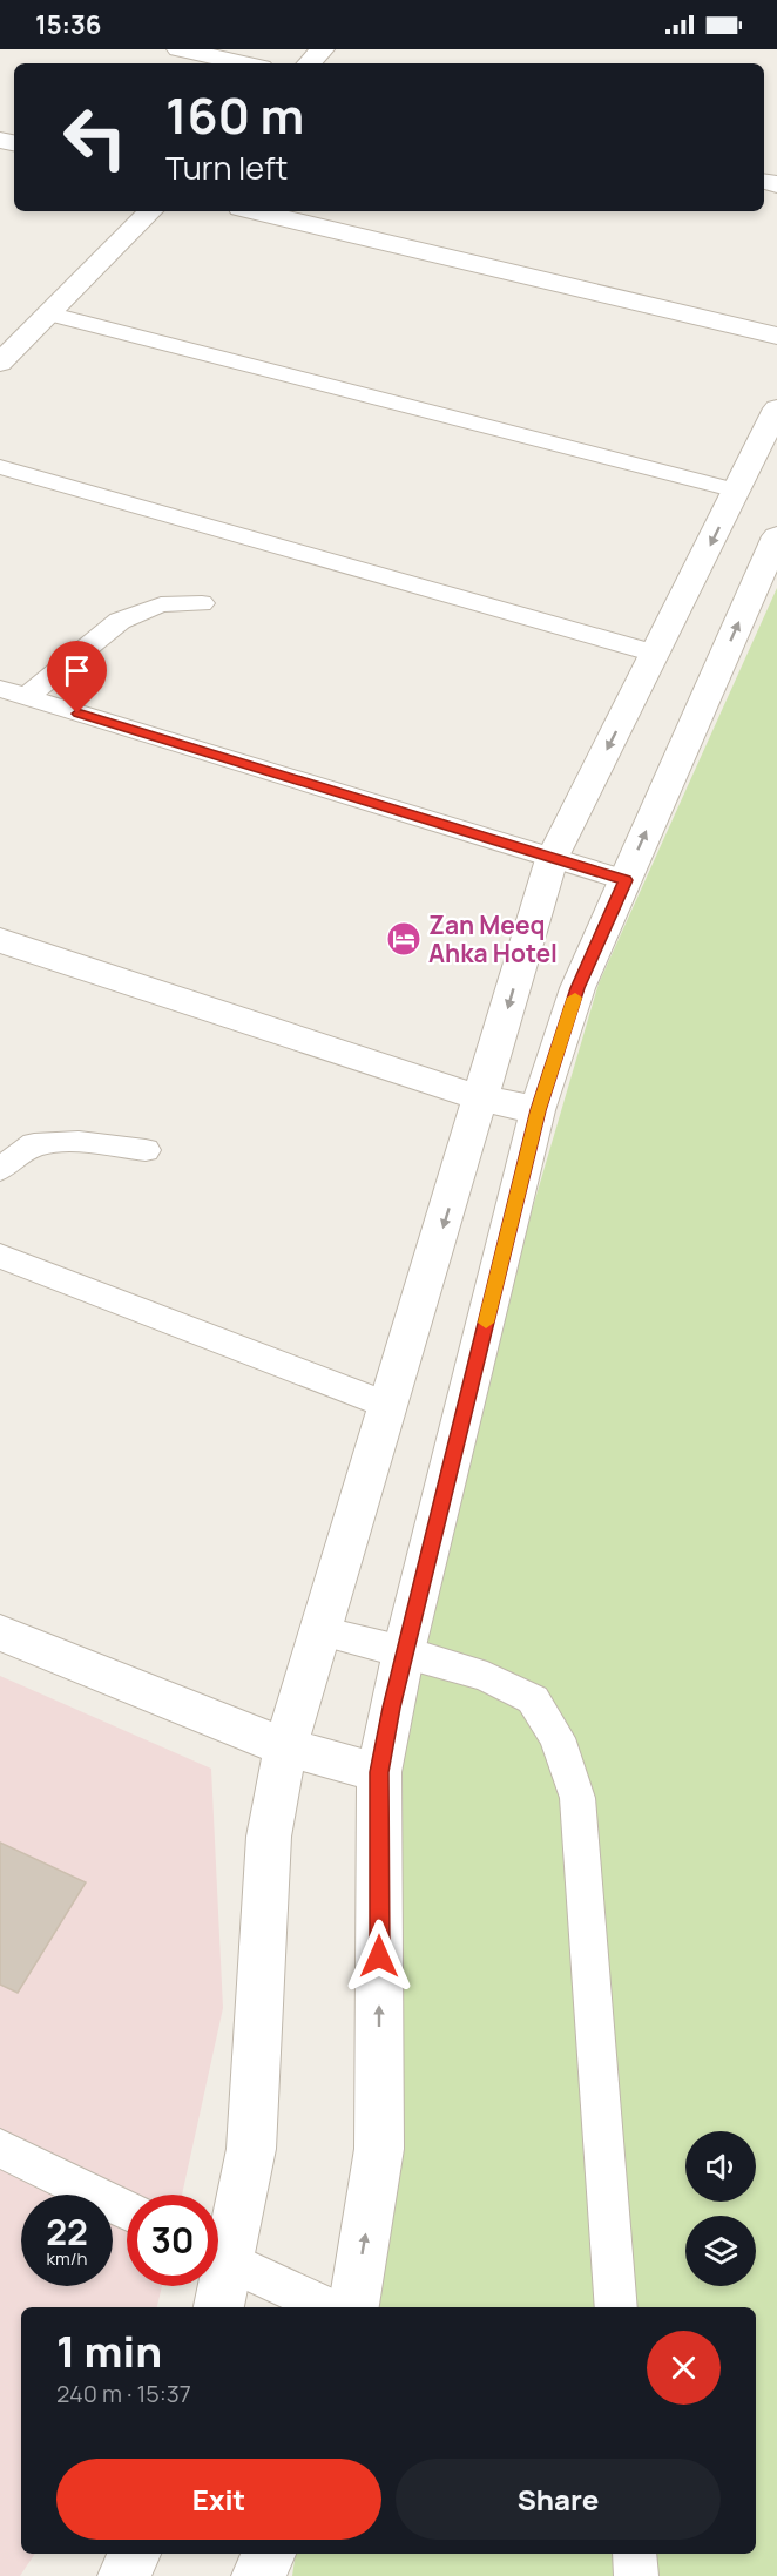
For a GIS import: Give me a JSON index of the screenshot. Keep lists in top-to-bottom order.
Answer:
{
  "places": {
    "hotel": ["Zan Meeq Ahka Hotel"]
  },
  "page": {
    "status": "15:36",
    "turn": ["160 m", "Turn left"],
    "speed": "22 km/h",
    "limit": "30",
    "heading": ["1 min", "240 m · 15:37"],
    "buttons": ["Exit", "Share"]
  }
}
